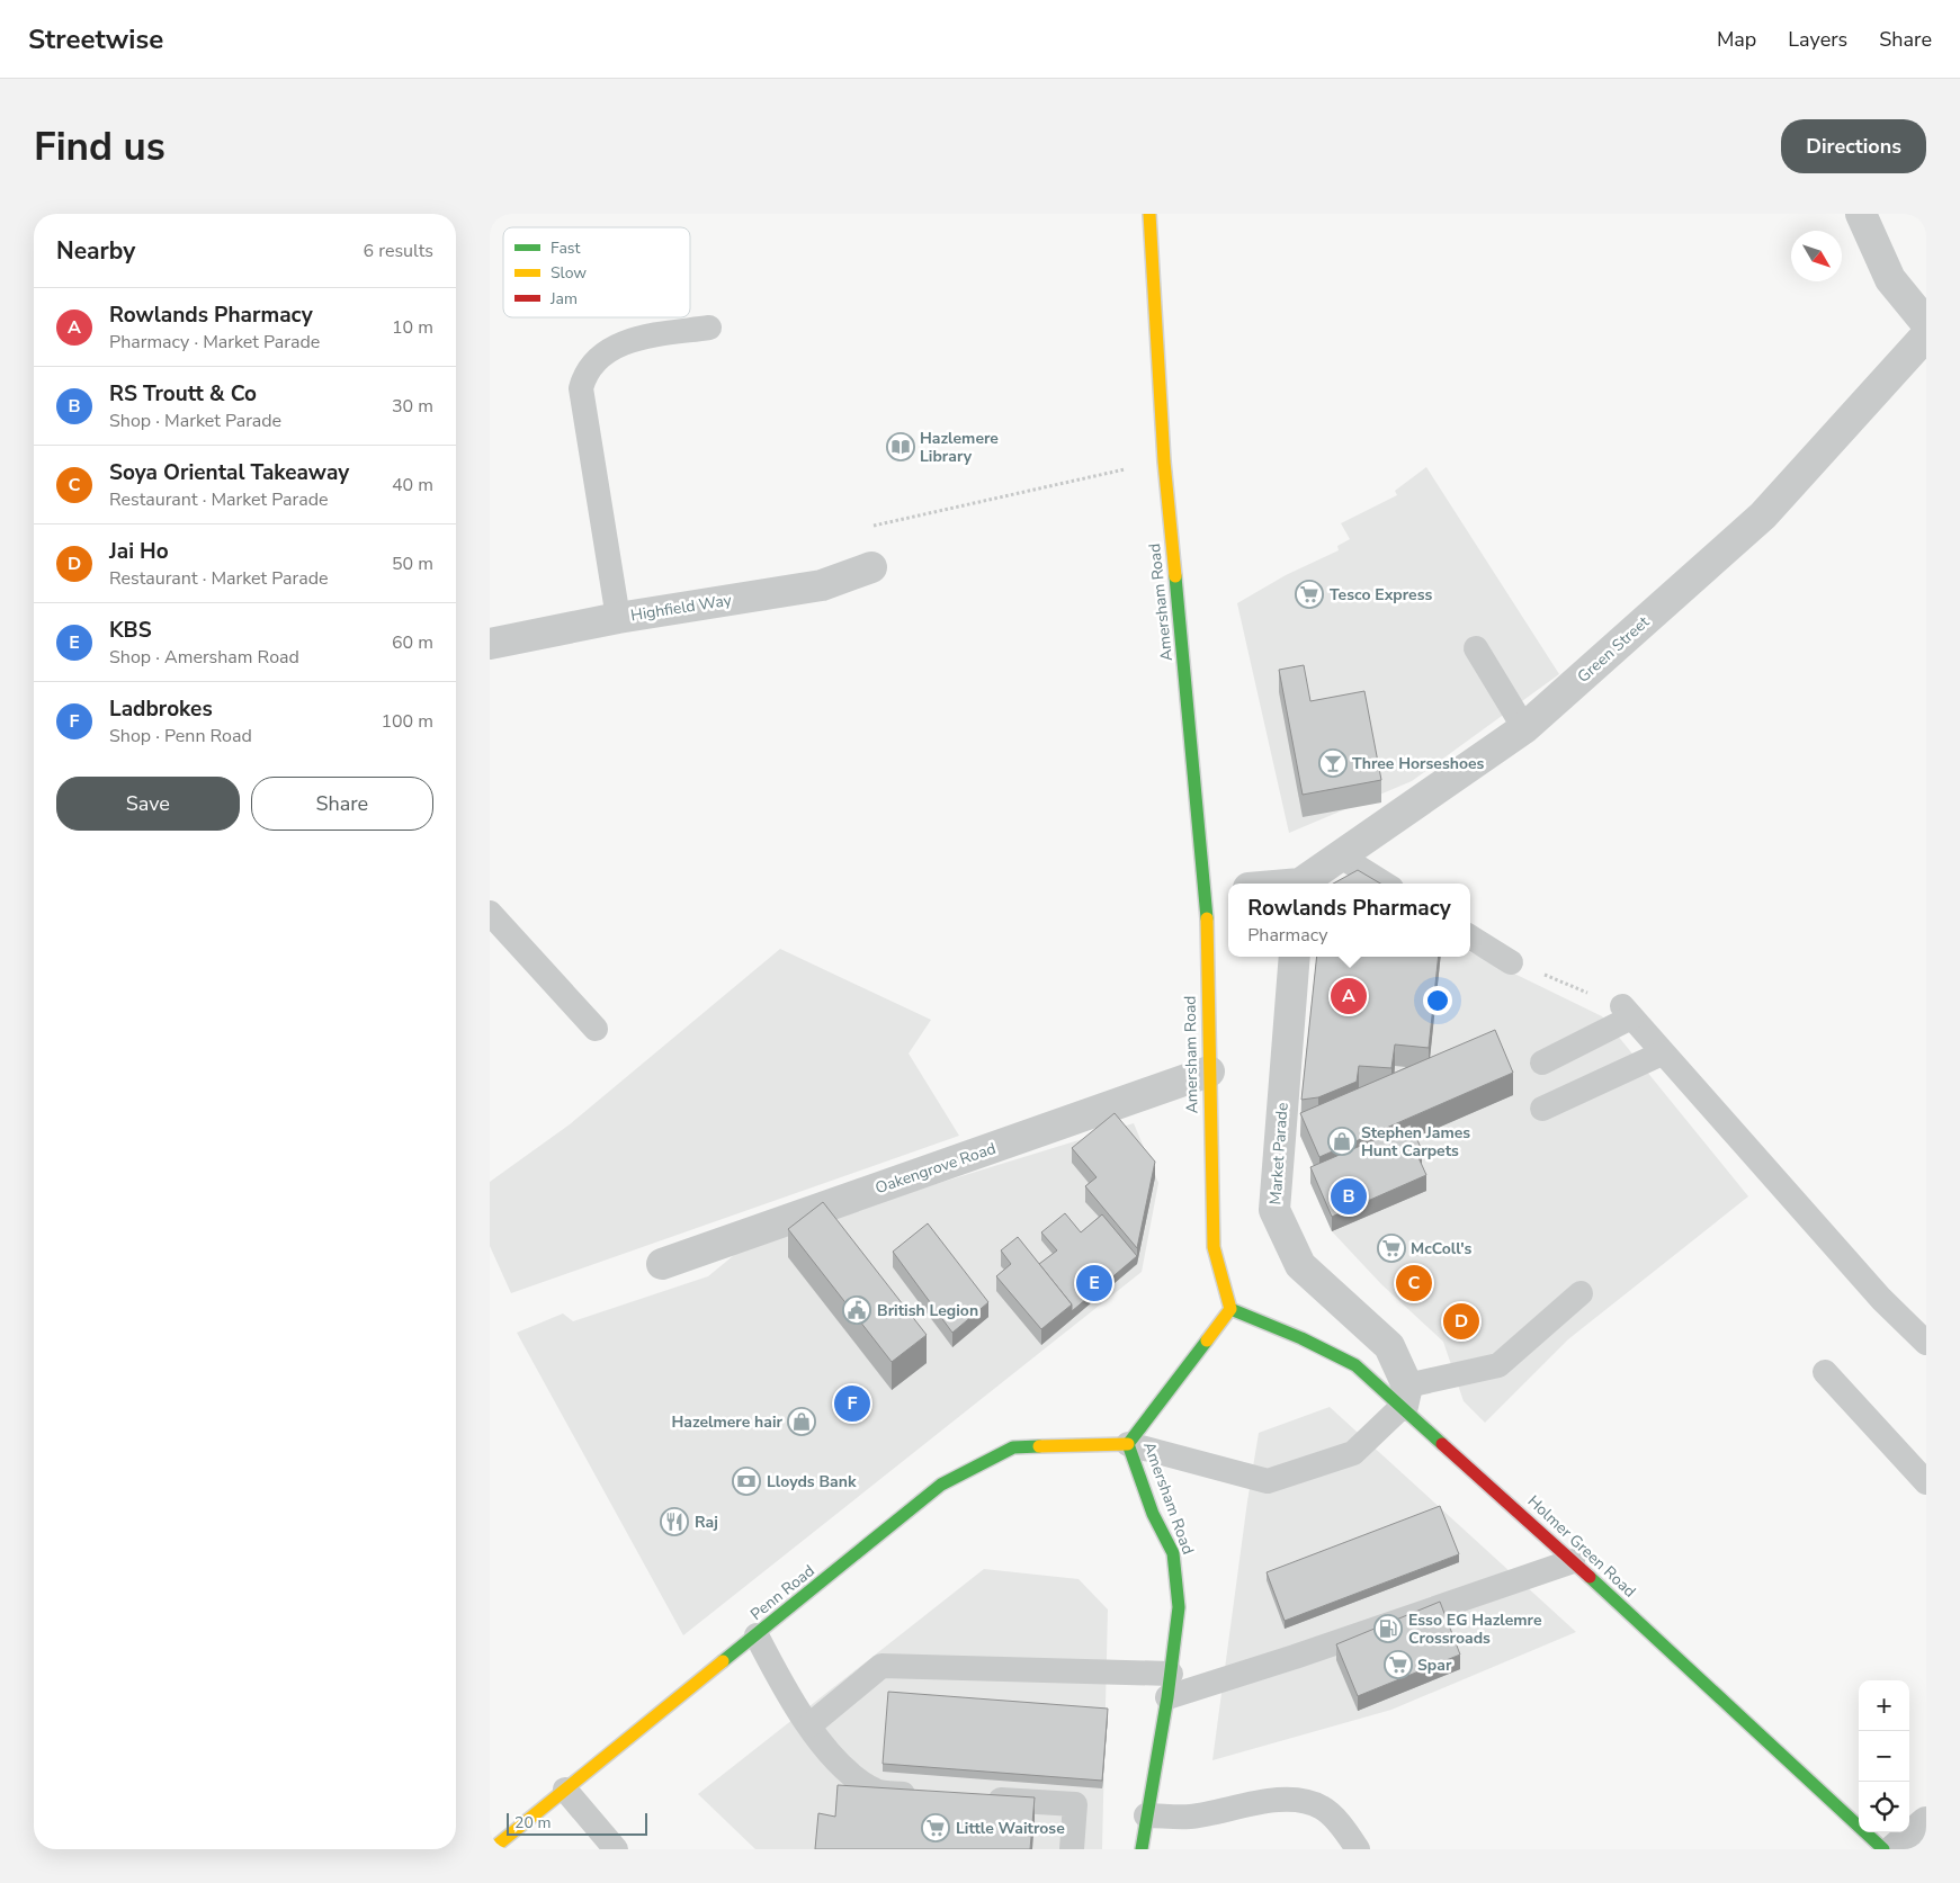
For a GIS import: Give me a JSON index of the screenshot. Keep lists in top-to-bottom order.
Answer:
{
  "streets": {
    "main road": ["Amersham Road", "Holmer Green Road", "Penn Road"],
    "street": [
      "Highfield Way",
      "Green Street",
      "Market Parade",
      "Oakengrove Road"
    ]
  },
  "crossings": [
    ["Amersham Road", "Oakengrove Road"],
    ["Amersham Road", "Holmer Green Road"],
    ["Amersham Road", "Penn Road"],
    ["Market Parade", "Holmer Green Road"]
  ],
  "places": {
    "library": ["Hazlemere Library"],
    "supermarket": [
      "Tesco Express",
      "McColl's",
      "Spar",
      "Little Waitrose"
    ],
    "bar": ["Three Horseshoes"],
    "shop": ["Stephen James Hunt Carpets", "Hazelmere hair"],
    "public building": ["British Legion"],
    "bank": ["Lloyds Bank"],
    "restaurant": ["Raj"],
    "fuel station": ["Esso EG Hazlemre Crossroads"]
  },
  "legend": ["Fast", "Slow", "Jam"],
  "scale_bar": "20 m",
  "north": "bottom right",
  "page": {
    "header": "Streetwise",
    "nav": ["Map", "Layers", "Share"],
    "buttons": [
      "Directions",
      ["Save", "Share"]
    ],
    "title": "Find us",
    "heading": ["Nearby", "6 results"],
    "list": [
      {
        "mark": "A",
        "name": "Rowlands Pharmacy",
        "note": "Pharmacy · Market Parade",
        "value": "10 m"
      },
      {
        "mark": "B",
        "name": "RS Troutt & Co",
        "note": "Shop · Market Parade",
        "value": "30 m"
      },
      {
        "mark": "C",
        "name": "Soya Oriental Takeaway",
        "note": "Restaurant · Market Parade",
        "value": "40 m"
      },
      {
        "mark": "D",
        "name": "Jai Ho",
        "note": "Restaurant · Market Parade",
        "value": "50 m"
      },
      {
        "mark": "E",
        "name": "KBS",
        "note": "Shop · Amersham Road",
        "value": "60 m"
      },
      {
        "mark": "F",
        "name": "Ladbrokes",
        "note": "Shop · Penn Road",
        "value": "100 m"
      }
    ],
    "popup": ["Rowlands Pharmacy", "Pharmacy"],
    "pins": [
      "A",
      "B",
      "C",
      "E",
      "D",
      "F"
    ],
    "map_buttons": ["+", "−"],
    "scale": "20 m"
  }
}
